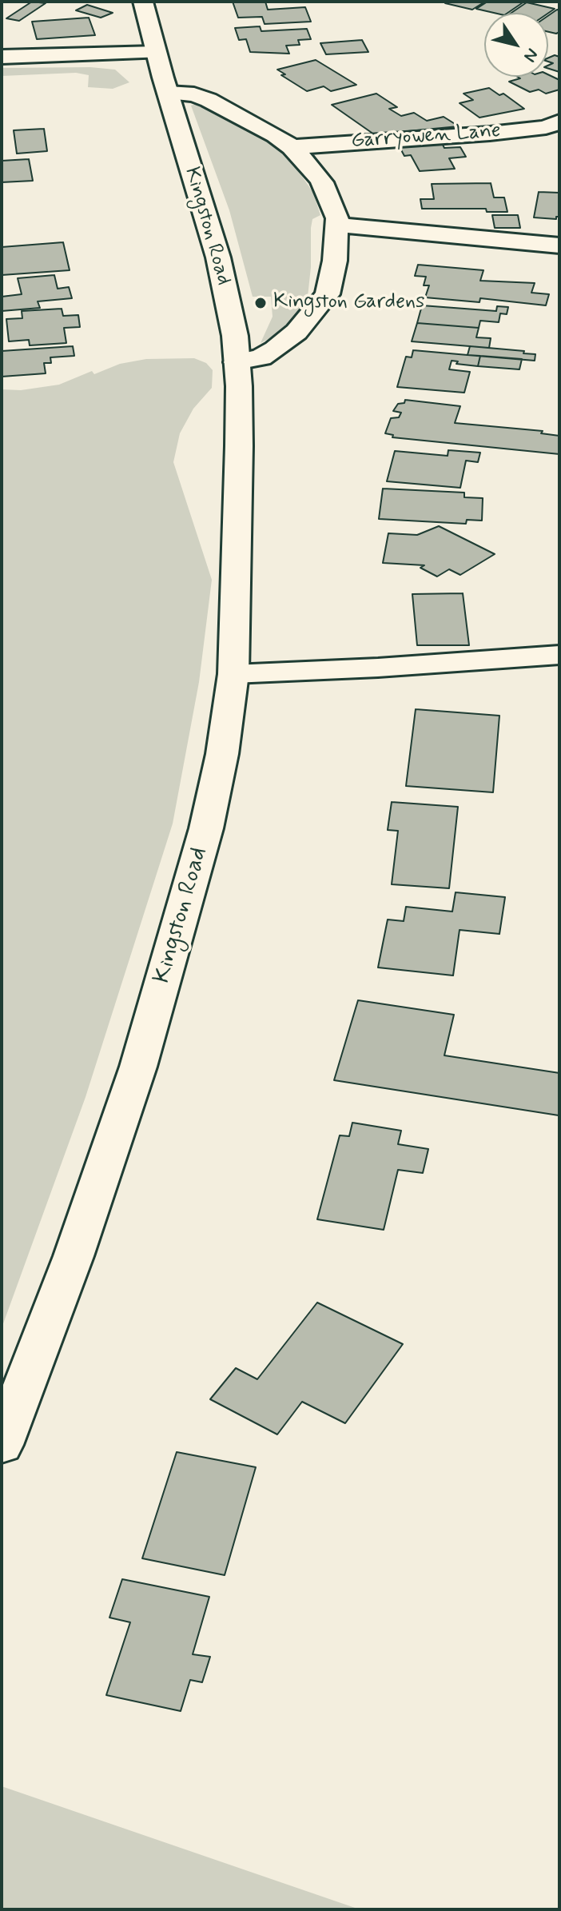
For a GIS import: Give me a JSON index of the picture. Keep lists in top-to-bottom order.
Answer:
{
  "streets": {
    "main road": ["Garryowen Lane", "Kingston Road"]
  },
  "places": ["Kingston Gardens"],
  "north": "bottom right"
}
